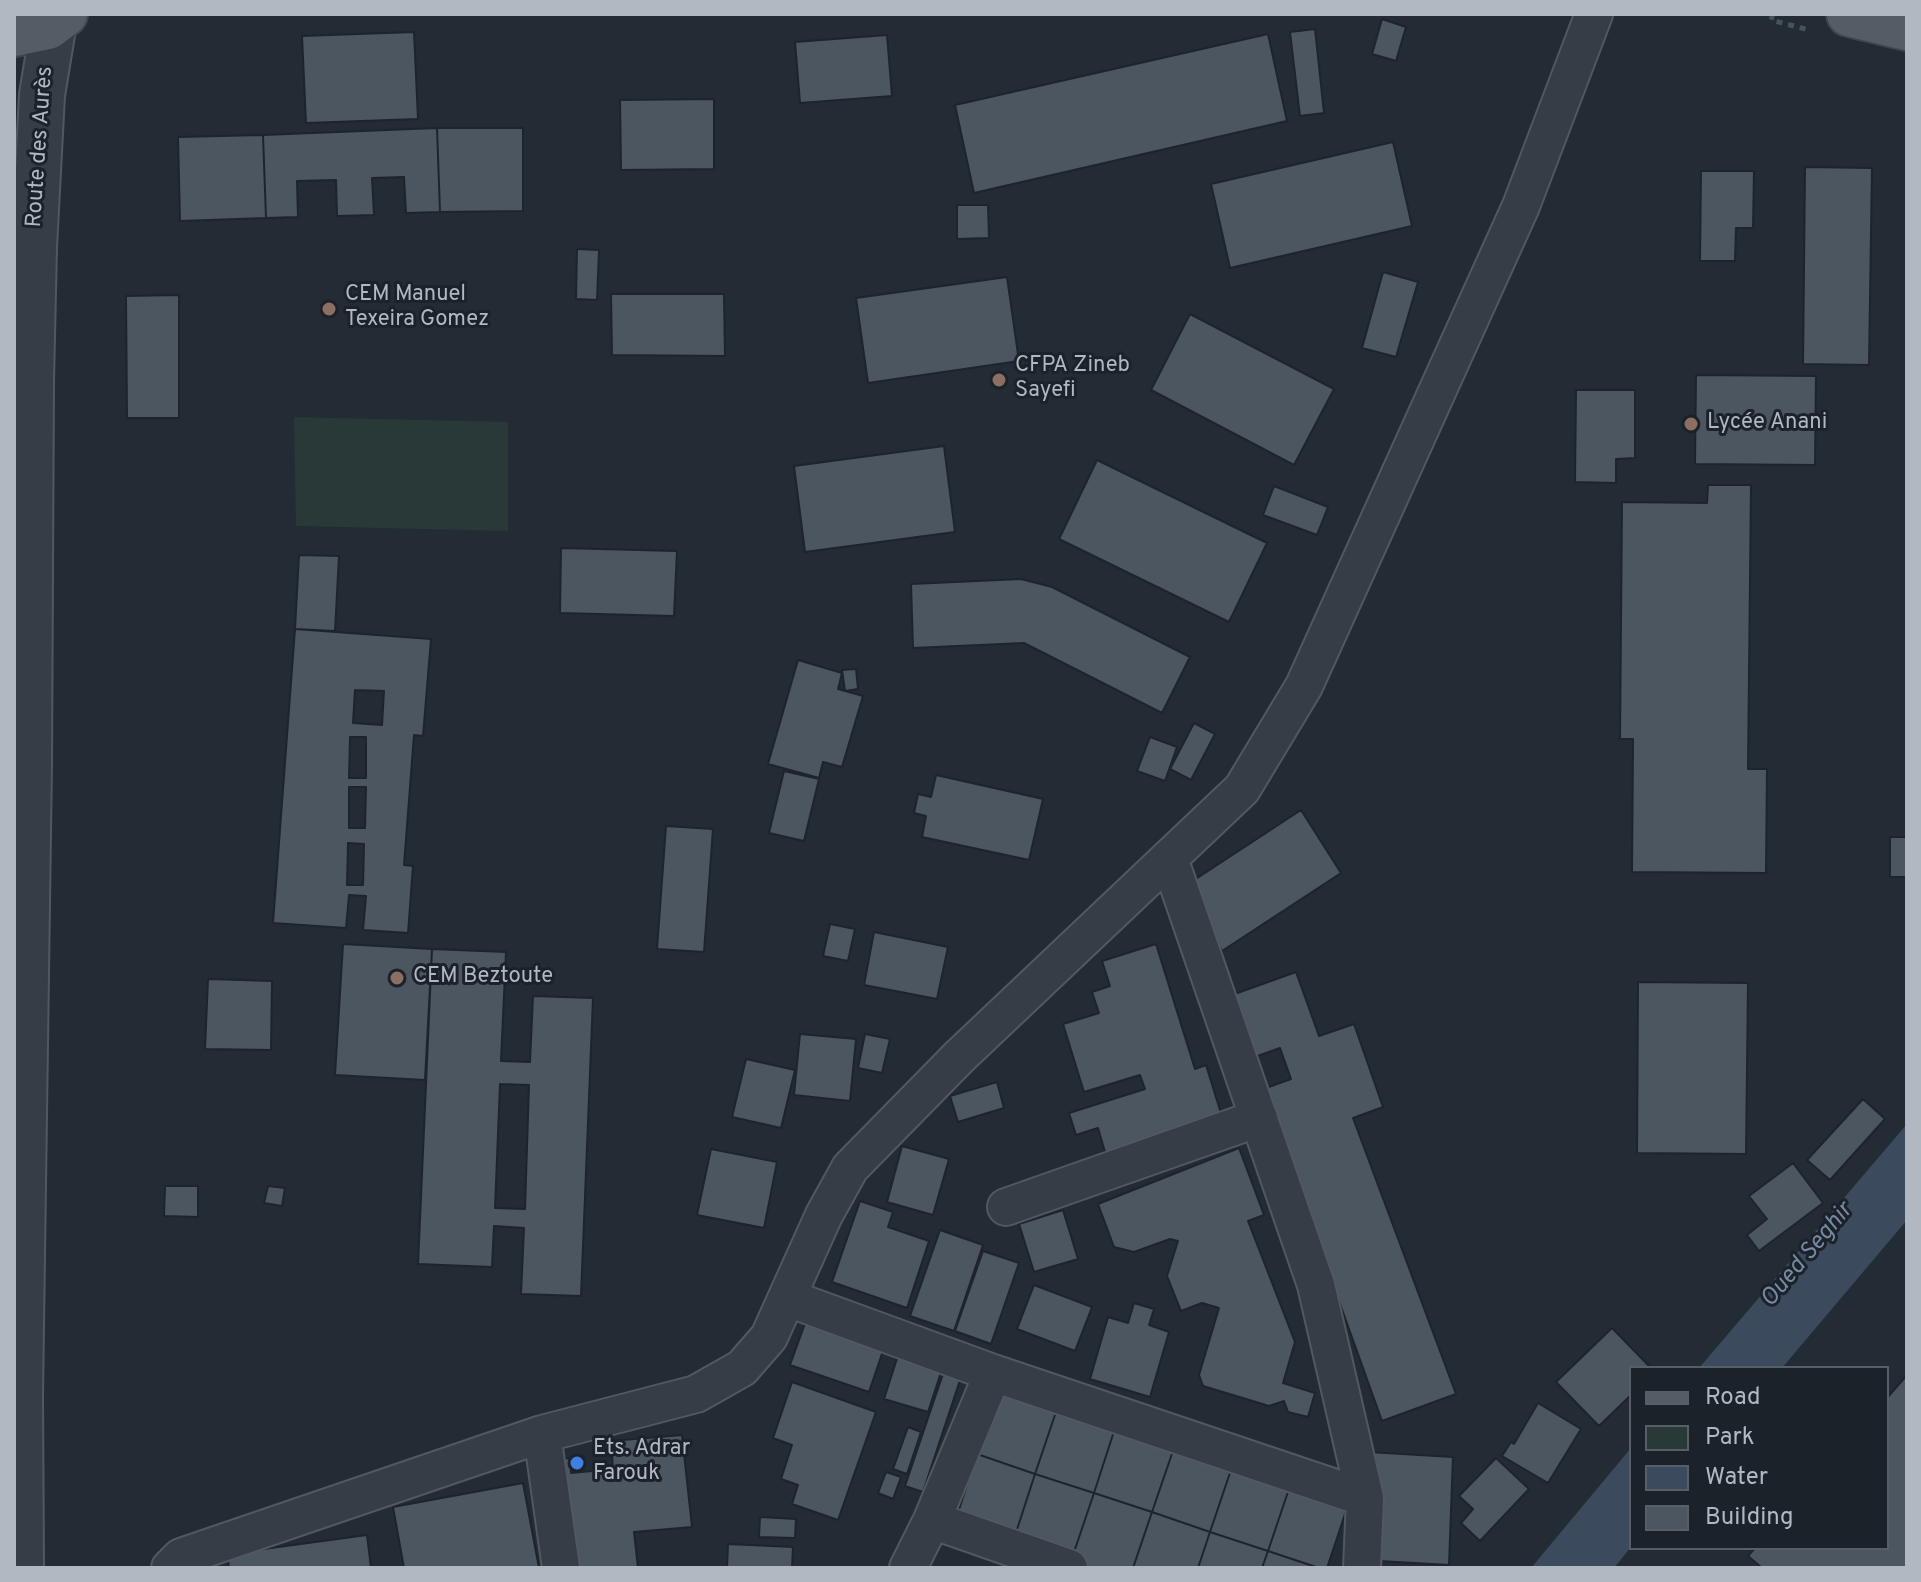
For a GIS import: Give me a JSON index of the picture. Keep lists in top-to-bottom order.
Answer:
{
  "streets": {
    "street": ["Route des Aurès"]
  },
  "water": ["Oued Seghir"],
  "places": [
    "CEM Manuel Texeira Gomez",
    "CFPA Zineb Sayefi",
    "Lycée Anani",
    "CEM Beztoute",
    "Ets. Adrar Farouk"
  ],
  "legend": [
    "Road",
    "Park",
    "Water",
    "Building"
  ]
}
